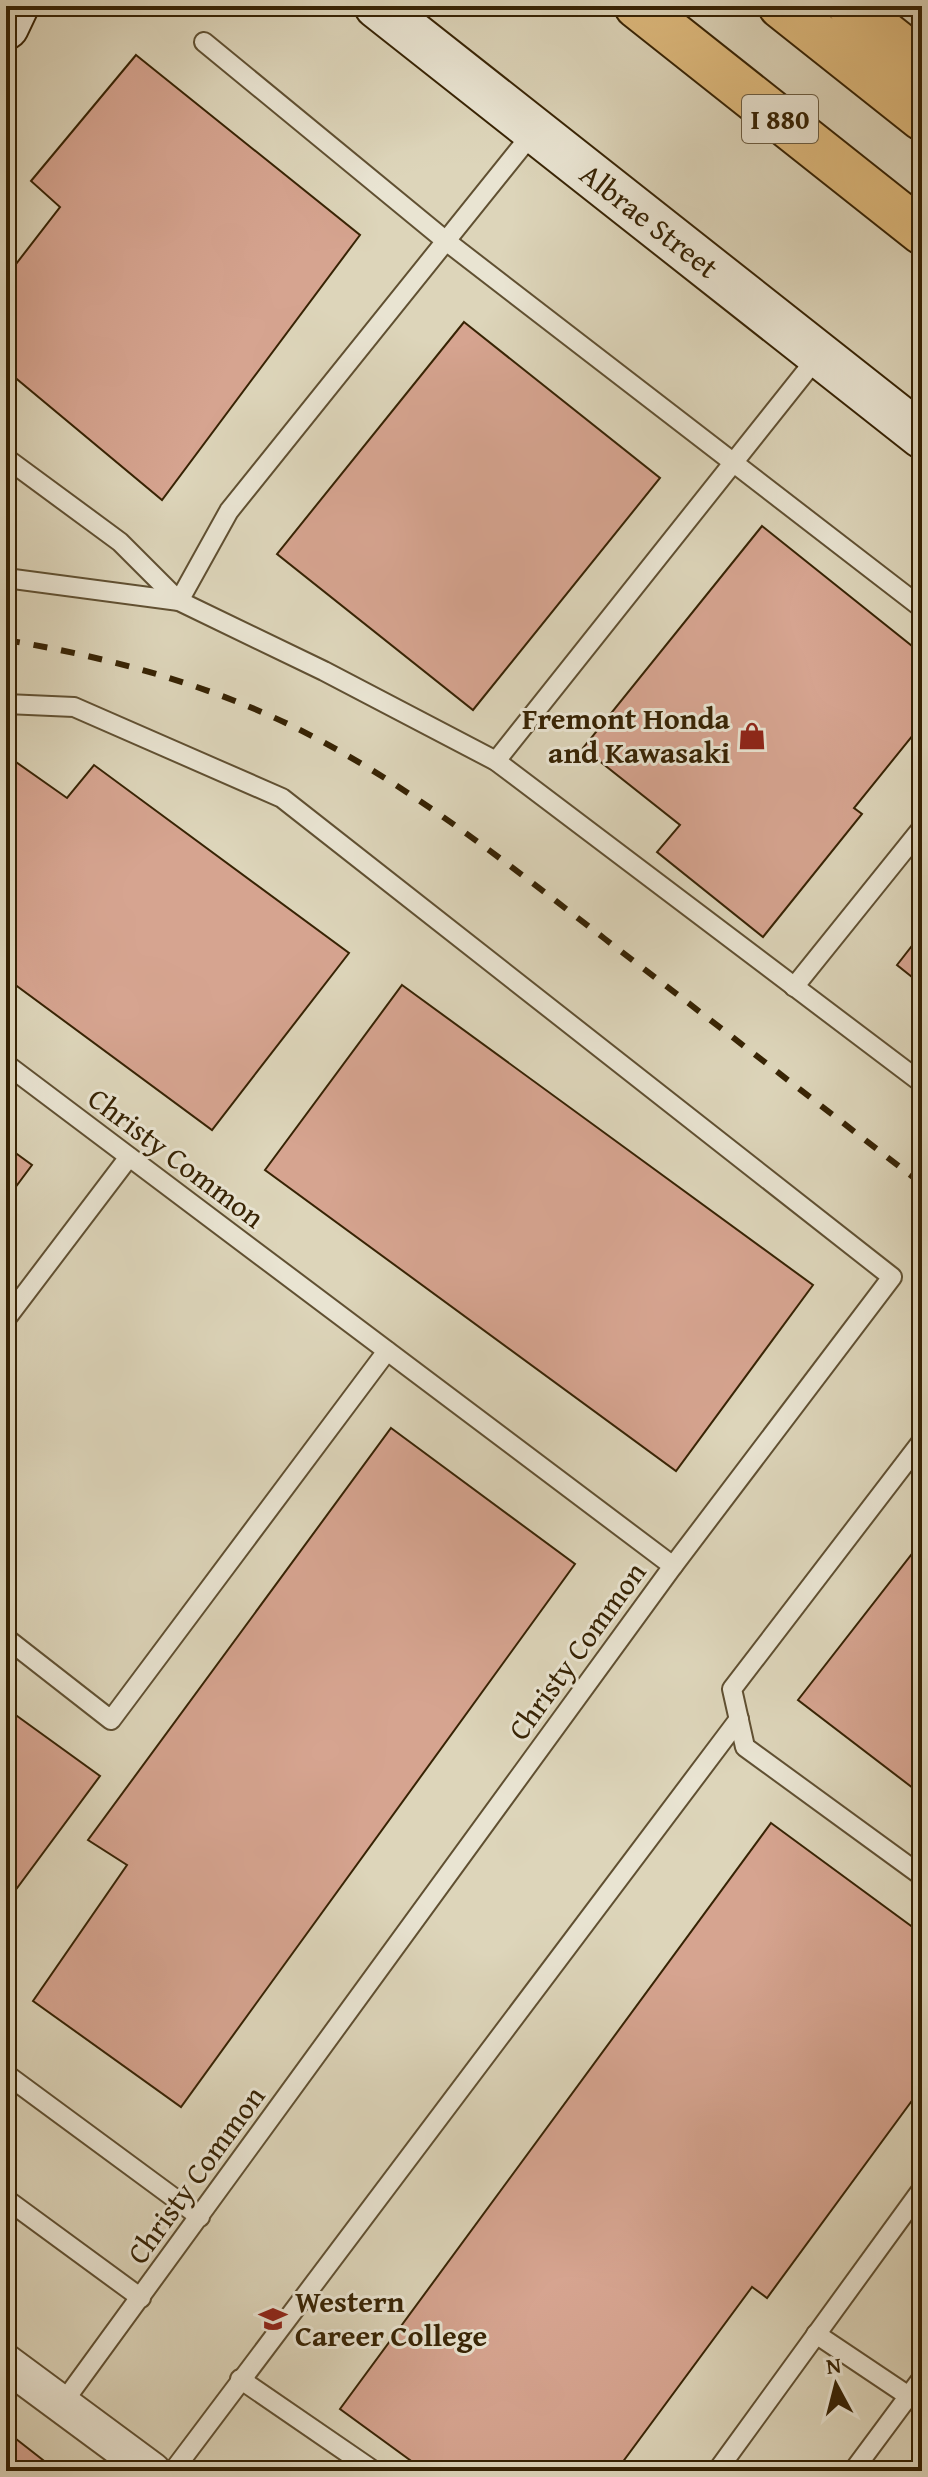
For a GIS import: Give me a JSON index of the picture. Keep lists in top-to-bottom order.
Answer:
{
  "streets": {
    "highway": ["I 880"],
    "street": ["Albrae Street"],
    "lane": ["Christy Common"]
  },
  "places": {
    "shop": ["Fremont Honda and Kawasaki"],
    "school or university": ["Western Career College"]
  },
  "north": "top"
}
